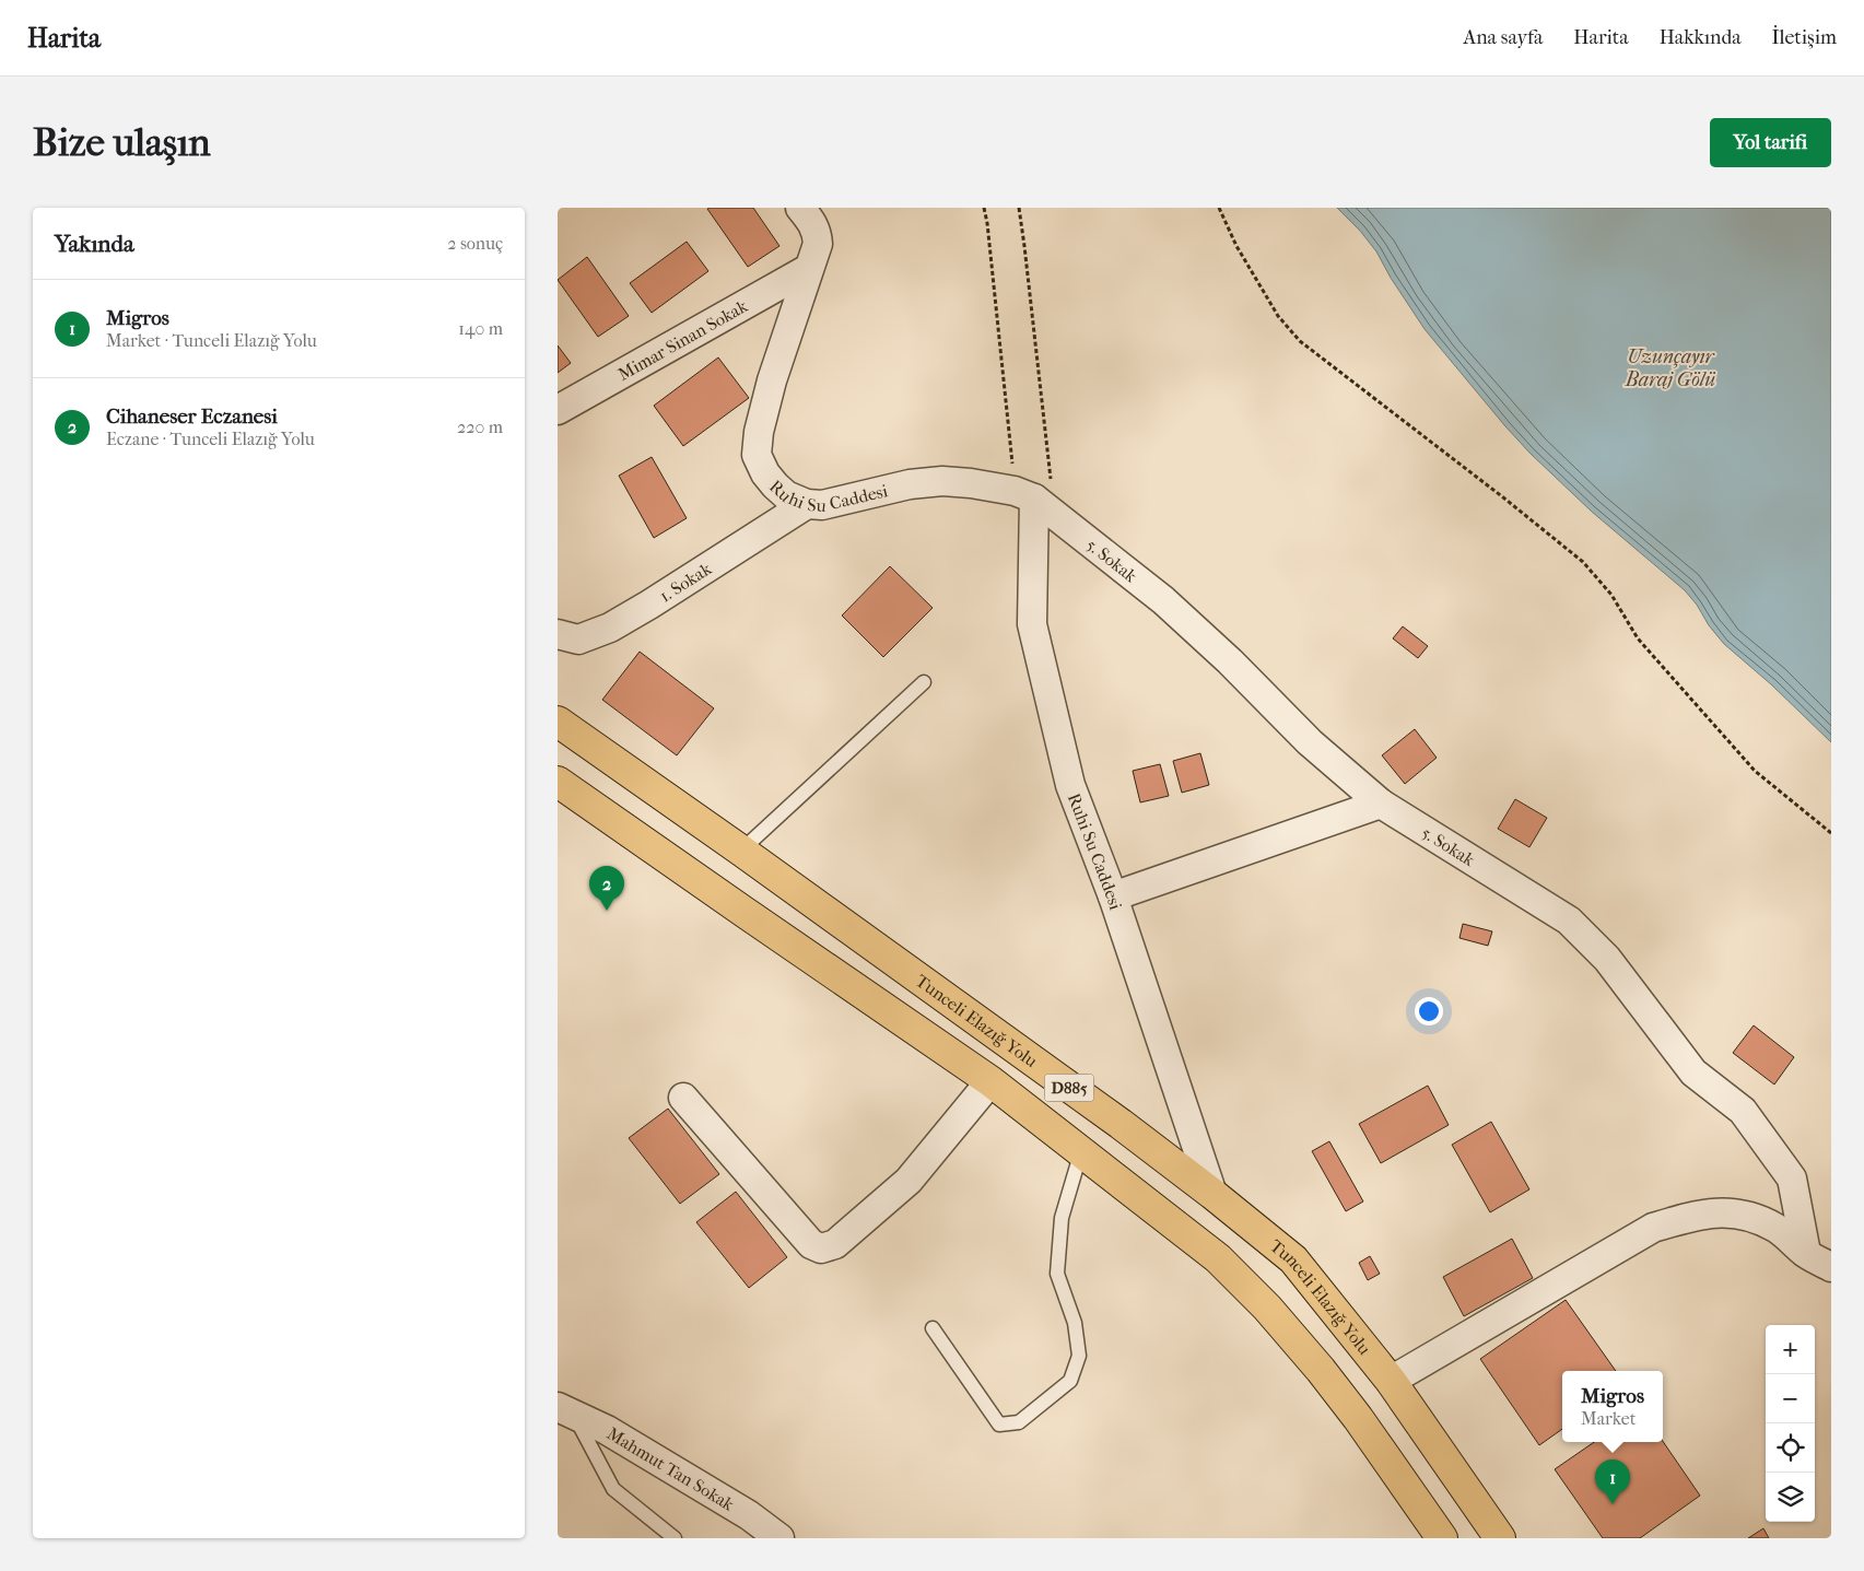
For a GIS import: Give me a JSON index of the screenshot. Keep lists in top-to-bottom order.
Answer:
{
  "streets": {
    "main road": ["Tunceli Elazığ Yolu", "D885"],
    "street": [
      "Mimar Sinan Sokak",
      "Ruhi Su Caddesi",
      "5. Sokak",
      "1. Sokak",
      "Mahmut Tan Sokak"
    ]
  },
  "crossings": [
    ["Mimar Sinan Sokak", "Ruhi Su Caddesi"],
    ["Ruhi Su Caddesi", "5. Sokak"],
    ["Ruhi Su Caddesi", "1. Sokak"],
    ["Ruhi Su Caddesi", "Tunceli Elazığ Yolu"]
  ],
  "water": ["Uzunçayır Baraj Gölü"],
  "page": {
    "header": "Harita",
    "nav": [
      "Ana sayfa",
      "Harita",
      "Hakkında",
      "İletişim"
    ],
    "buttons": "Yol tarifi",
    "title": "Bize ulaşın",
    "heading": ["Yakında", "2 sonuç"],
    "list": [
      {
        "mark": "1",
        "name": "Migros",
        "note": "Market · Tunceli Elazığ Yolu",
        "value": "140 m"
      },
      {
        "mark": "2",
        "name": "Cihaneser Eczanesi",
        "note": "Eczane · Tunceli Elazığ Yolu",
        "value": "220 m"
      }
    ],
    "pins": ["2", "1"],
    "map_buttons": ["+", "−"],
    "popup": ["Migros", "Market"]
  }
}
